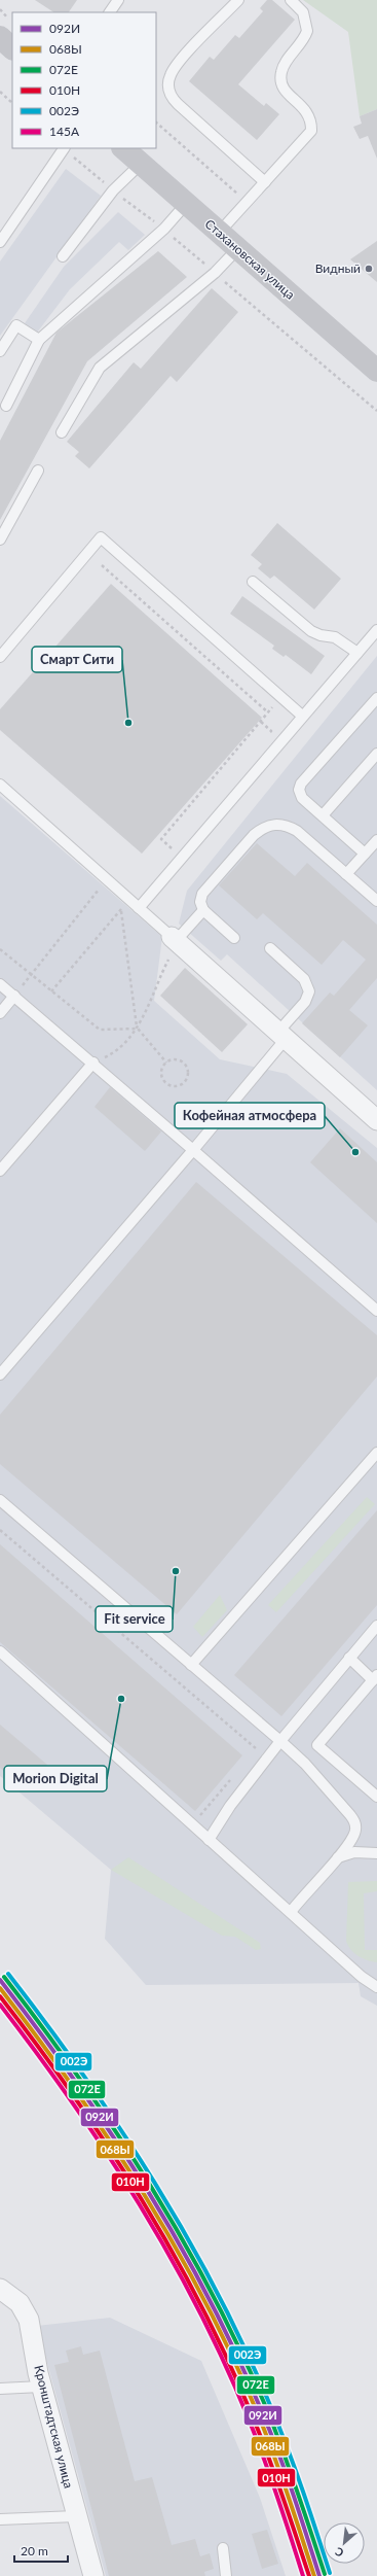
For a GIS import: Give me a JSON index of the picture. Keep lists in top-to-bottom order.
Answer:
{
  "streets": {
    "main road": ["Стахановская улица"],
    "street": ["Кронштадтская улица"]
  },
  "places": [
    "Видный",
    "Смарт Сити",
    "Кофейная атмосфера",
    "Fit service",
    "Morion Digital"
  ],
  "lines": [
    "transit line 002Э",
    "transit line 072Е",
    "transit line 092И",
    "transit line 068Ы",
    "transit line 010Н",
    "transit line 145А"
  ],
  "legend": [
    "092И",
    "068Ы",
    "072Е",
    "010Н",
    "002Э",
    "145А"
  ],
  "scale_bar": "20 m",
  "north": "bottom left"
}
